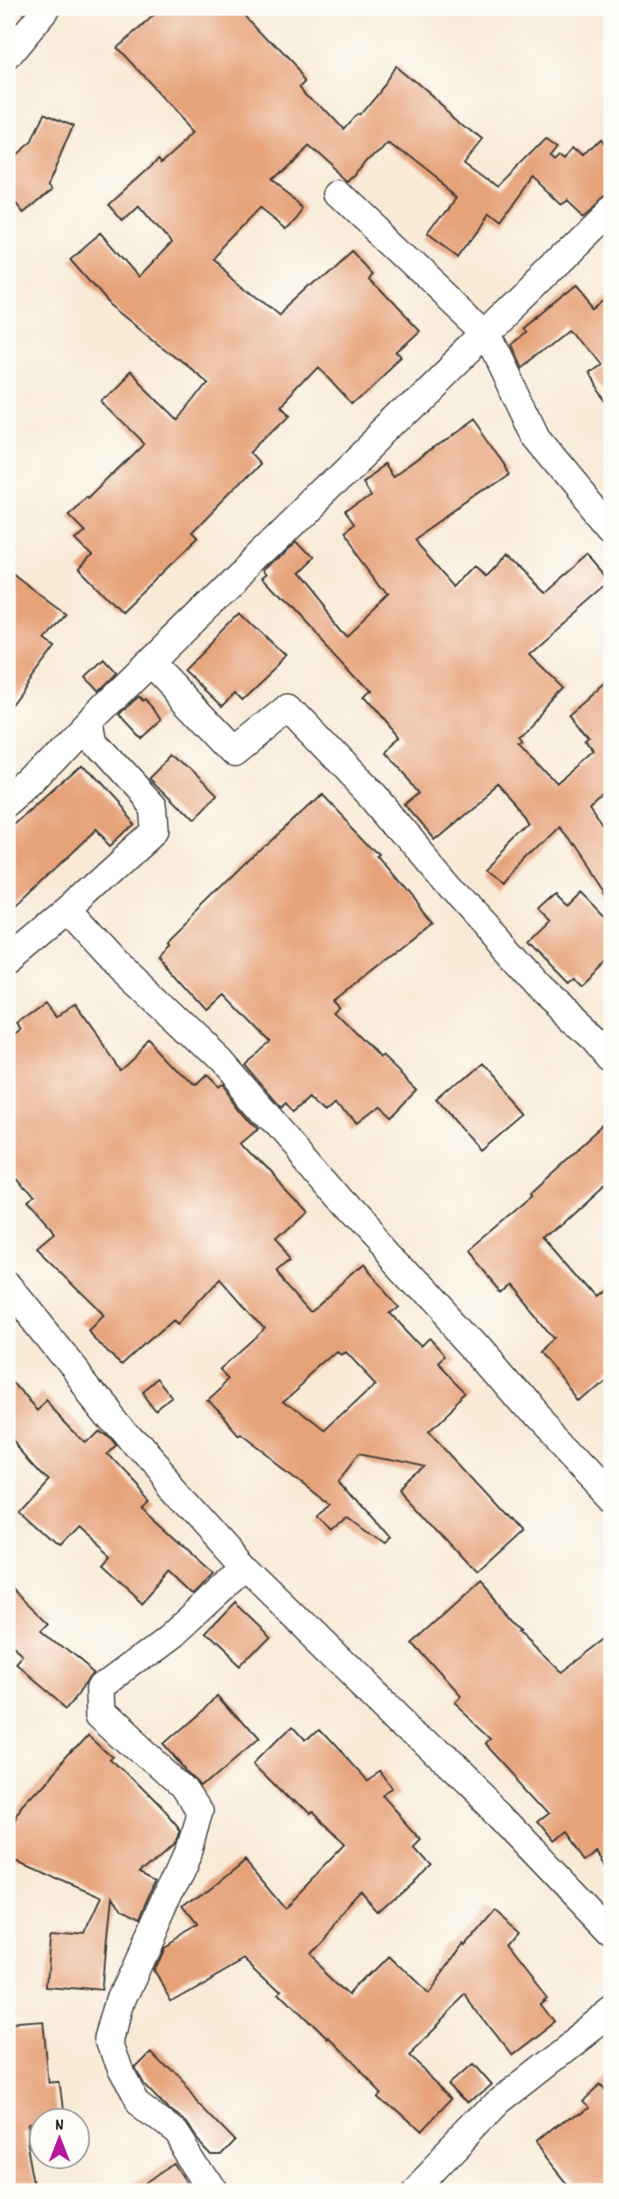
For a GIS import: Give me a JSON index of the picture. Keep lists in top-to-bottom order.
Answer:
{
  "north": "top"
}
